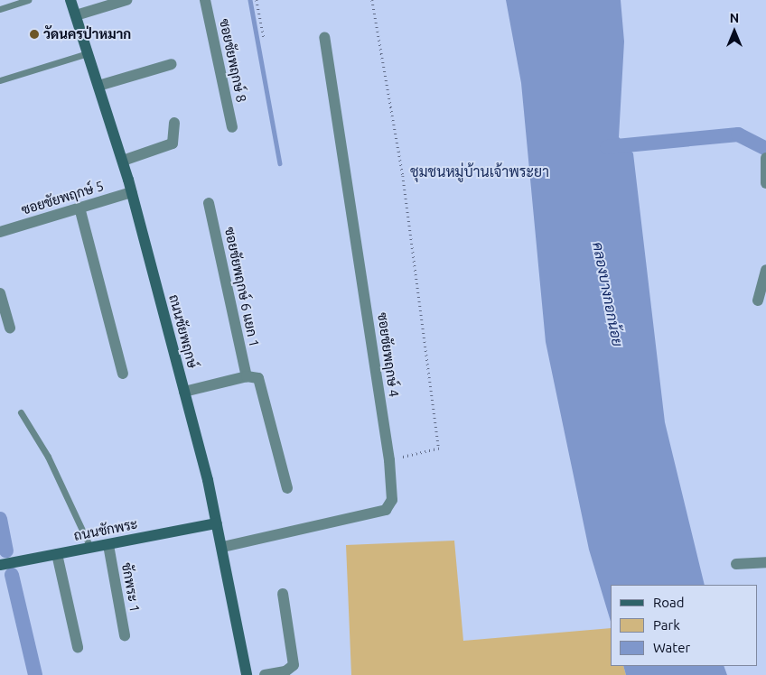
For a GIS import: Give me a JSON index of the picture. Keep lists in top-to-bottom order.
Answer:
{
  "streets": {
    "street": [
      "ซอยชัยพฤกษ์ 8",
      "ซอยชัยพฤกษ์ 5",
      "ซอยชัยพฤกษ์ 6 แยก 1",
      "ถนนชัยพฤกษ์",
      "ซอยชัยพฤกษ์ 4",
      "ถนนชักพระ",
      "ชักพระ 1"
    ]
  },
  "crossings": [
    ["ซอยชัยพฤกษ์ 5", "ถนนชัยพฤกษ์"],
    ["ถนนชัยพฤกษ์", "ซอยชัยพฤกษ์ 4"],
    ["ถนนชัยพฤกษ์", "ถนนชักพระ"],
    ["ถนนชักพระ", "ชักพระ 1"]
  ],
  "districts": ["ชุมชนหมู่บ้านเจ้าพระยา"],
  "water": ["คลองบางกอกน้อย"],
  "places": ["วัดนครป่าหมาก"],
  "legend": ["Road", "Park", "Water"],
  "north": "top"
}
